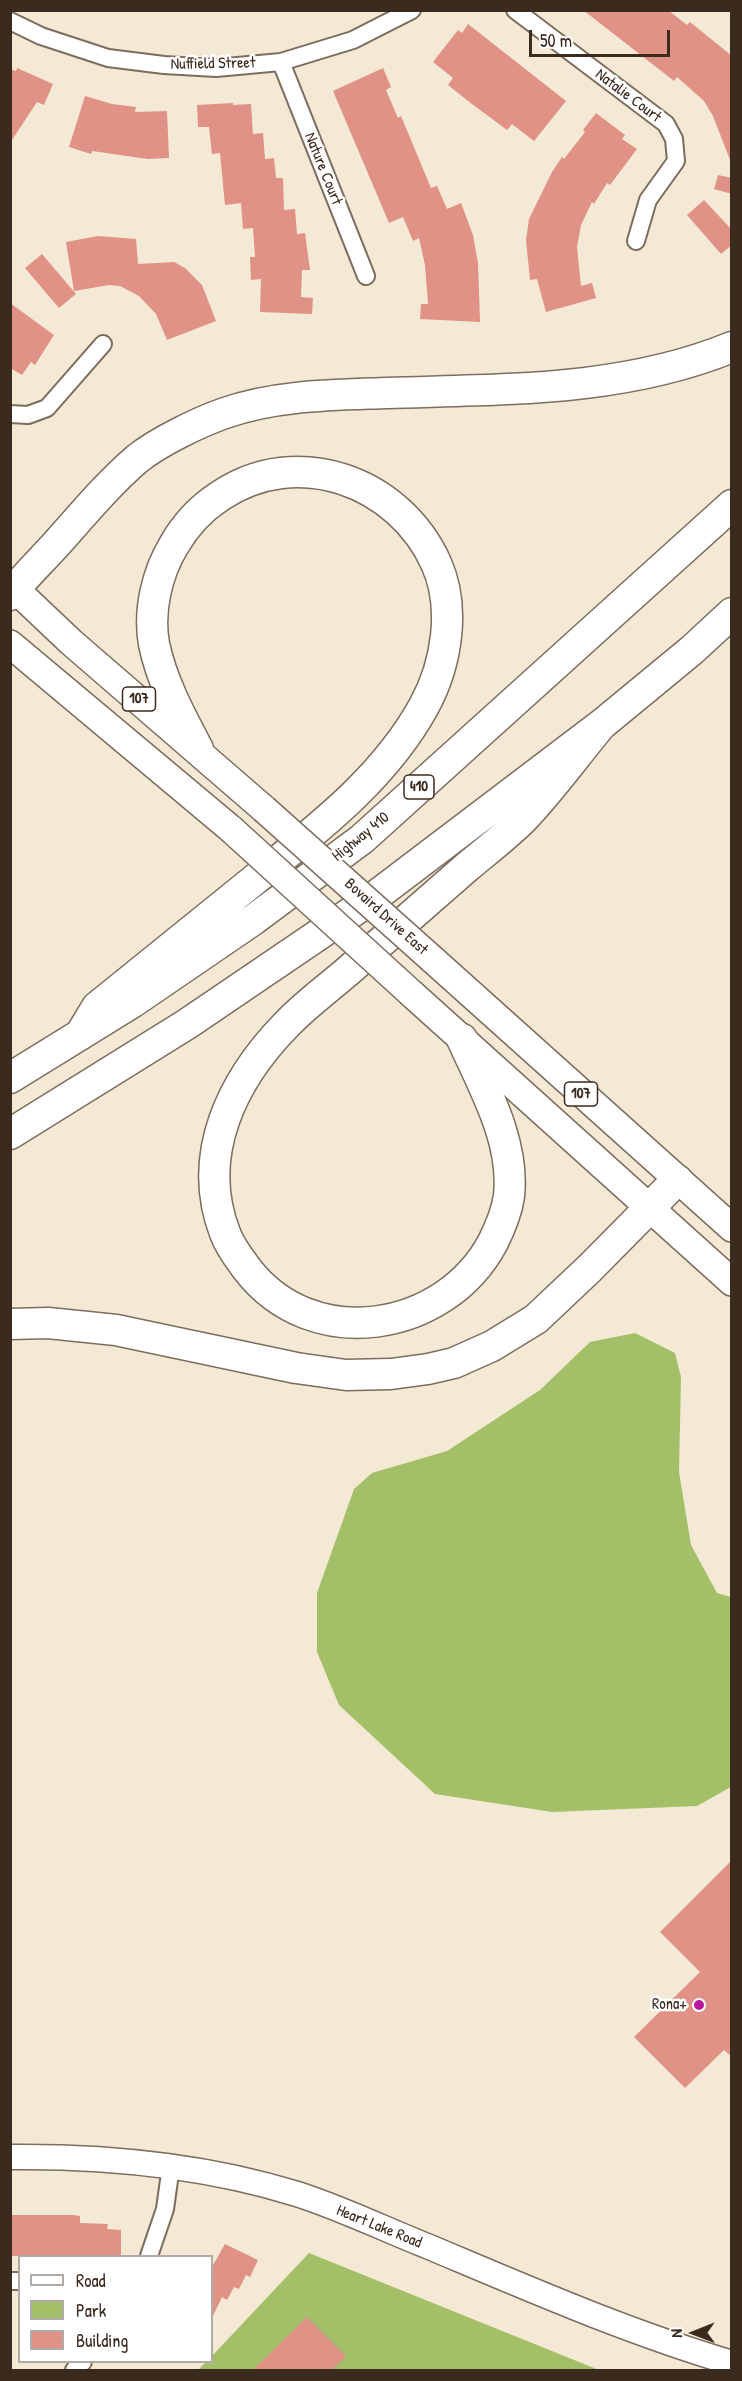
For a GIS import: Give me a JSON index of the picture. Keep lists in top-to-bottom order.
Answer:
{
  "streets": {
    "highway": ["410", "Highway 410"],
    "main road": ["107", "Bovaird Drive East"],
    "street": [
      "Nuffield Street",
      "Natalie Court",
      "Nature Court",
      "Heart Lake Road"
    ]
  },
  "crossings": [
    ["Nuffield Street", "Nature Court"]
  ],
  "places": ["Rona+"],
  "legend": ["Road", "Park", "Building"],
  "scale_bar": "50 m",
  "north": "left"
}
